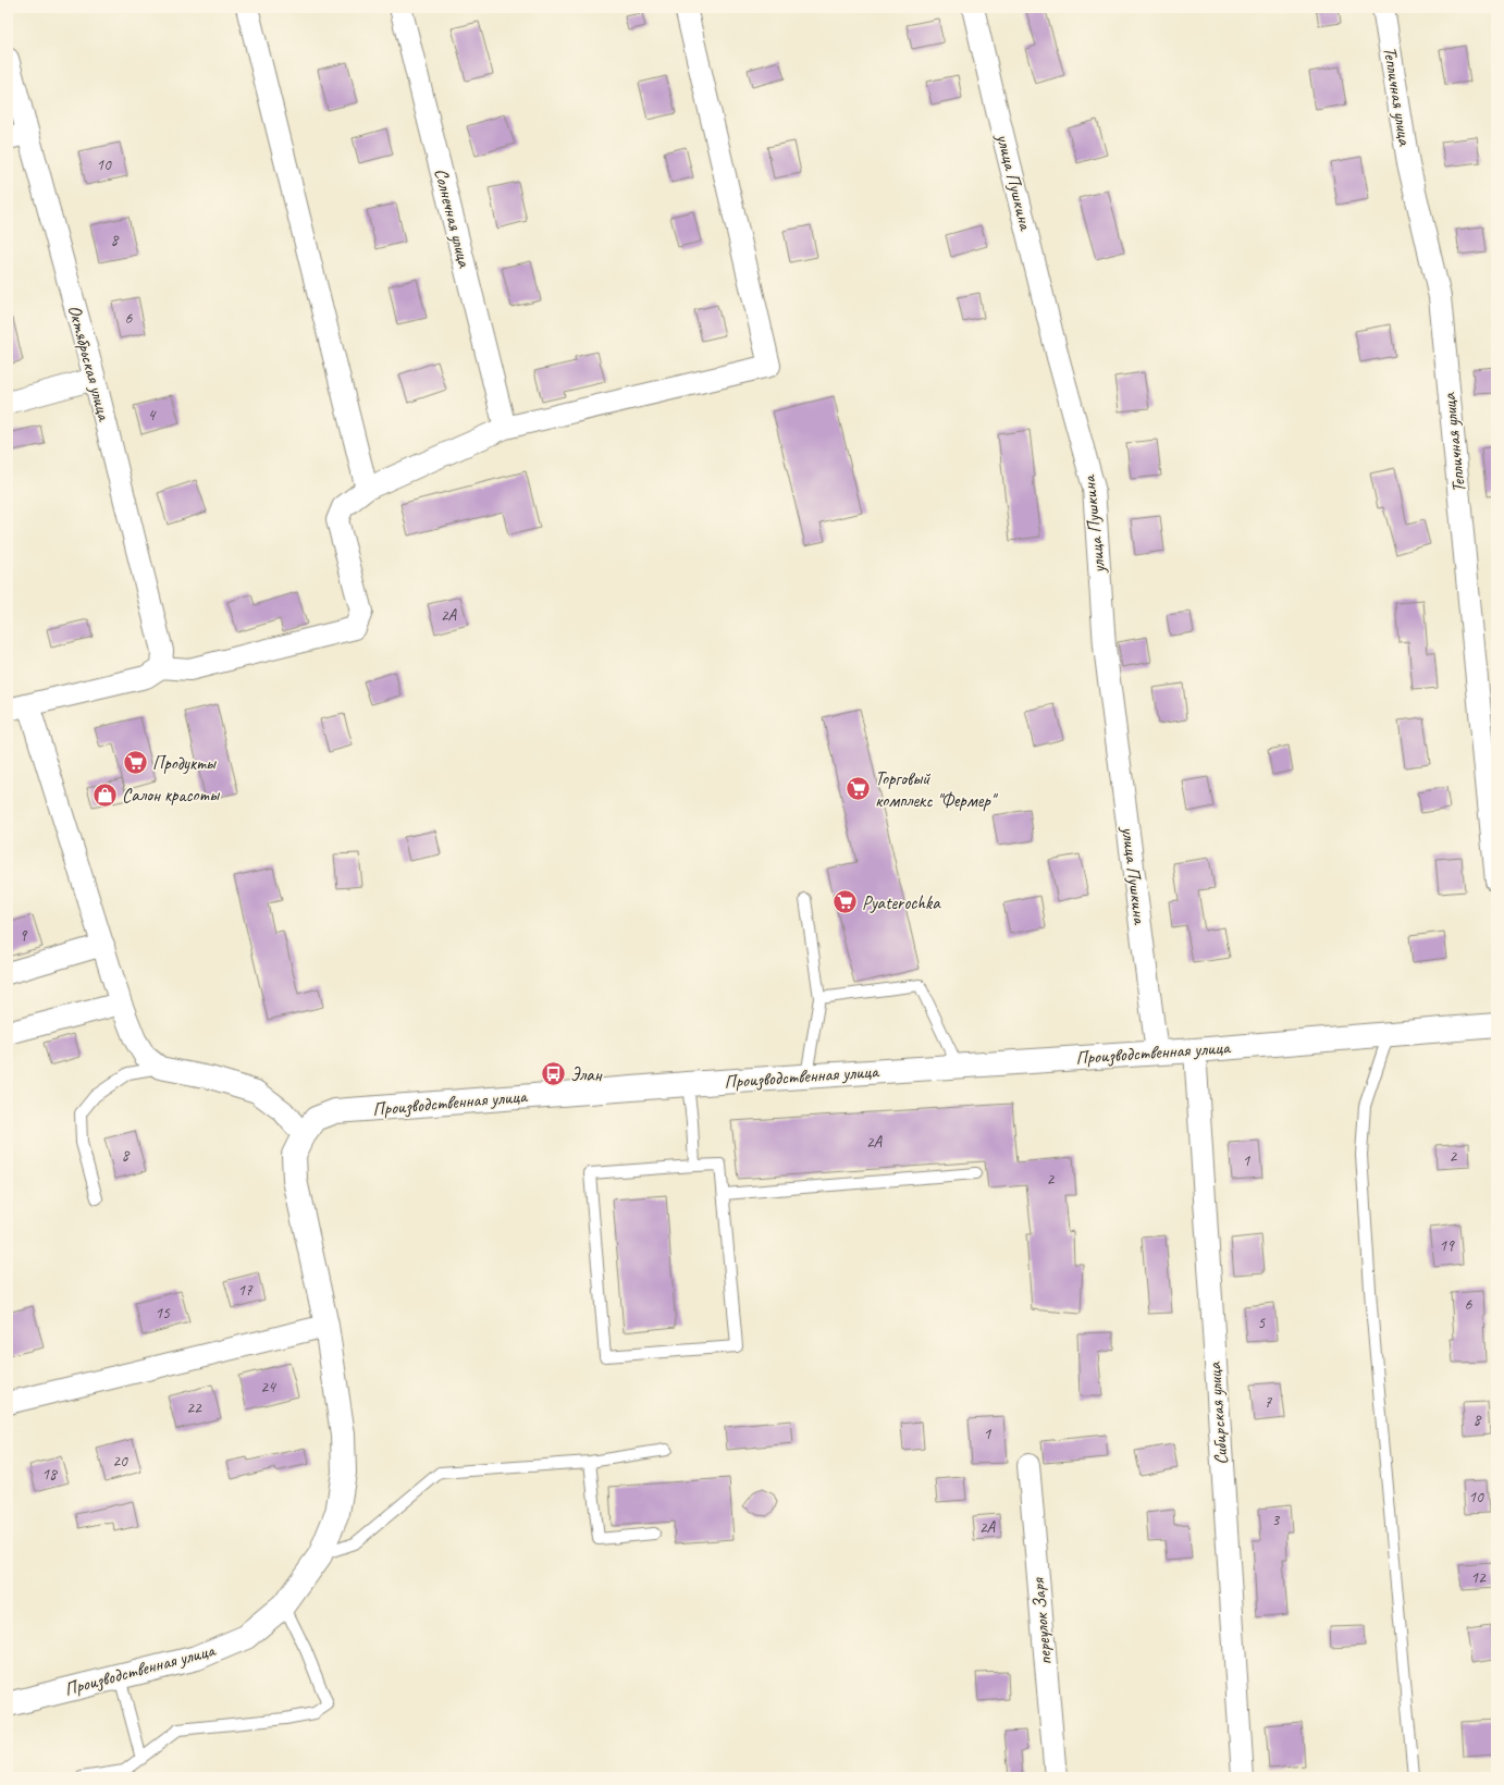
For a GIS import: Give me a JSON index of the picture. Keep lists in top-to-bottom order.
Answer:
{
  "streets": {
    "street": [
      "Тепличная улица",
      "улица Пушкина",
      "Солнечная улица",
      "Октябрьская улица",
      "Производственная улица",
      "Сибирская улица",
      "переулок Заря"
    ]
  },
  "crossings": [
    ["улица Пушкина", "Производственная улица"],
    ["Производственная улица", "Сибирская улица"]
  ],
  "places": {
    "supermarket": ["Продукты", "Торговый комплекс \"Фермер\"", "Pyaterochka"],
    "shop": ["Салон красоты"],
    "bus stop": ["Элан"]
  },
  "house_numbers": [
    "10",
    "8",
    "6",
    "4",
    "2А",
    "9",
    "2А",
    "8",
    "2",
    "1",
    "2",
    "19",
    "17",
    "6",
    "15",
    "5",
    "24",
    "7",
    "22",
    "8",
    "1",
    "20",
    "18",
    "10",
    "3",
    "2А",
    "12"
  ]
}
